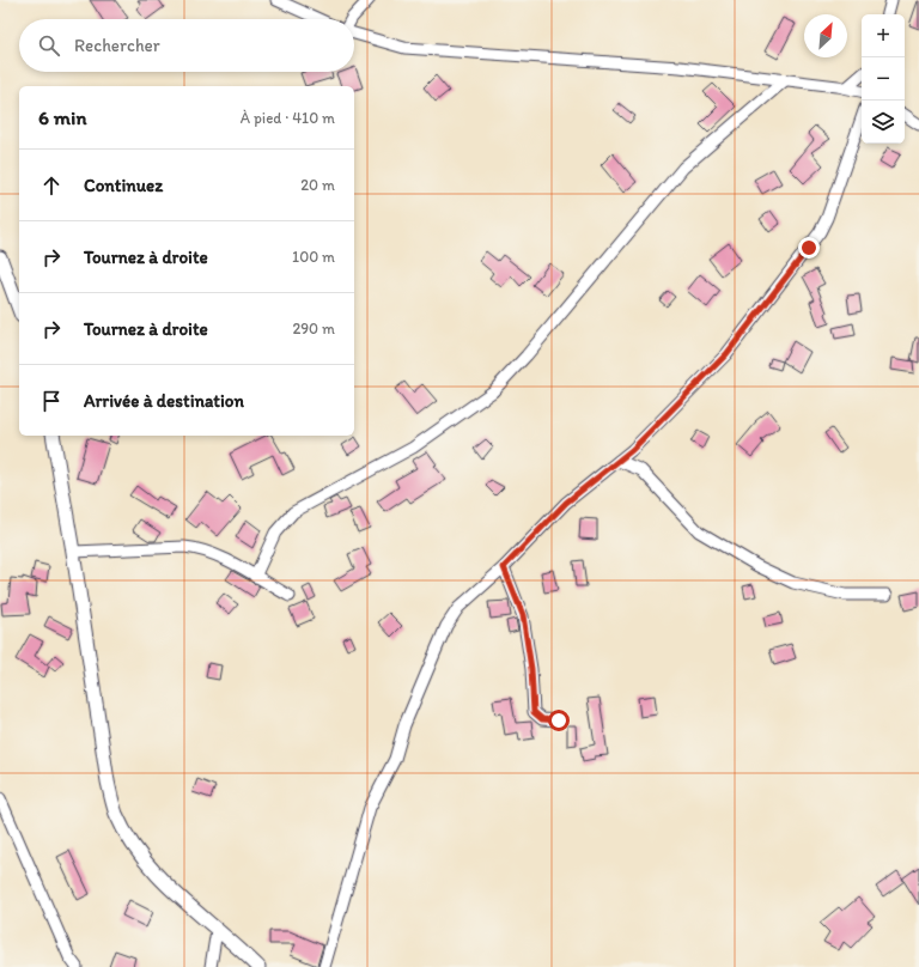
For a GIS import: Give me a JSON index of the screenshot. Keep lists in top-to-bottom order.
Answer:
{
  "north": "top right",
  "page": {
    "map_buttons": ["+", "−"],
    "search": "Rechercher",
    "heading": ["6 min", "À pied · 410 m"],
    "list": [
      ["Continuez", "20 m"],
      ["Tournez à droite", "100 m"],
      ["Tournez à droite", "290 m"],
      "Arrivée à destination"
    ]
  }
}
